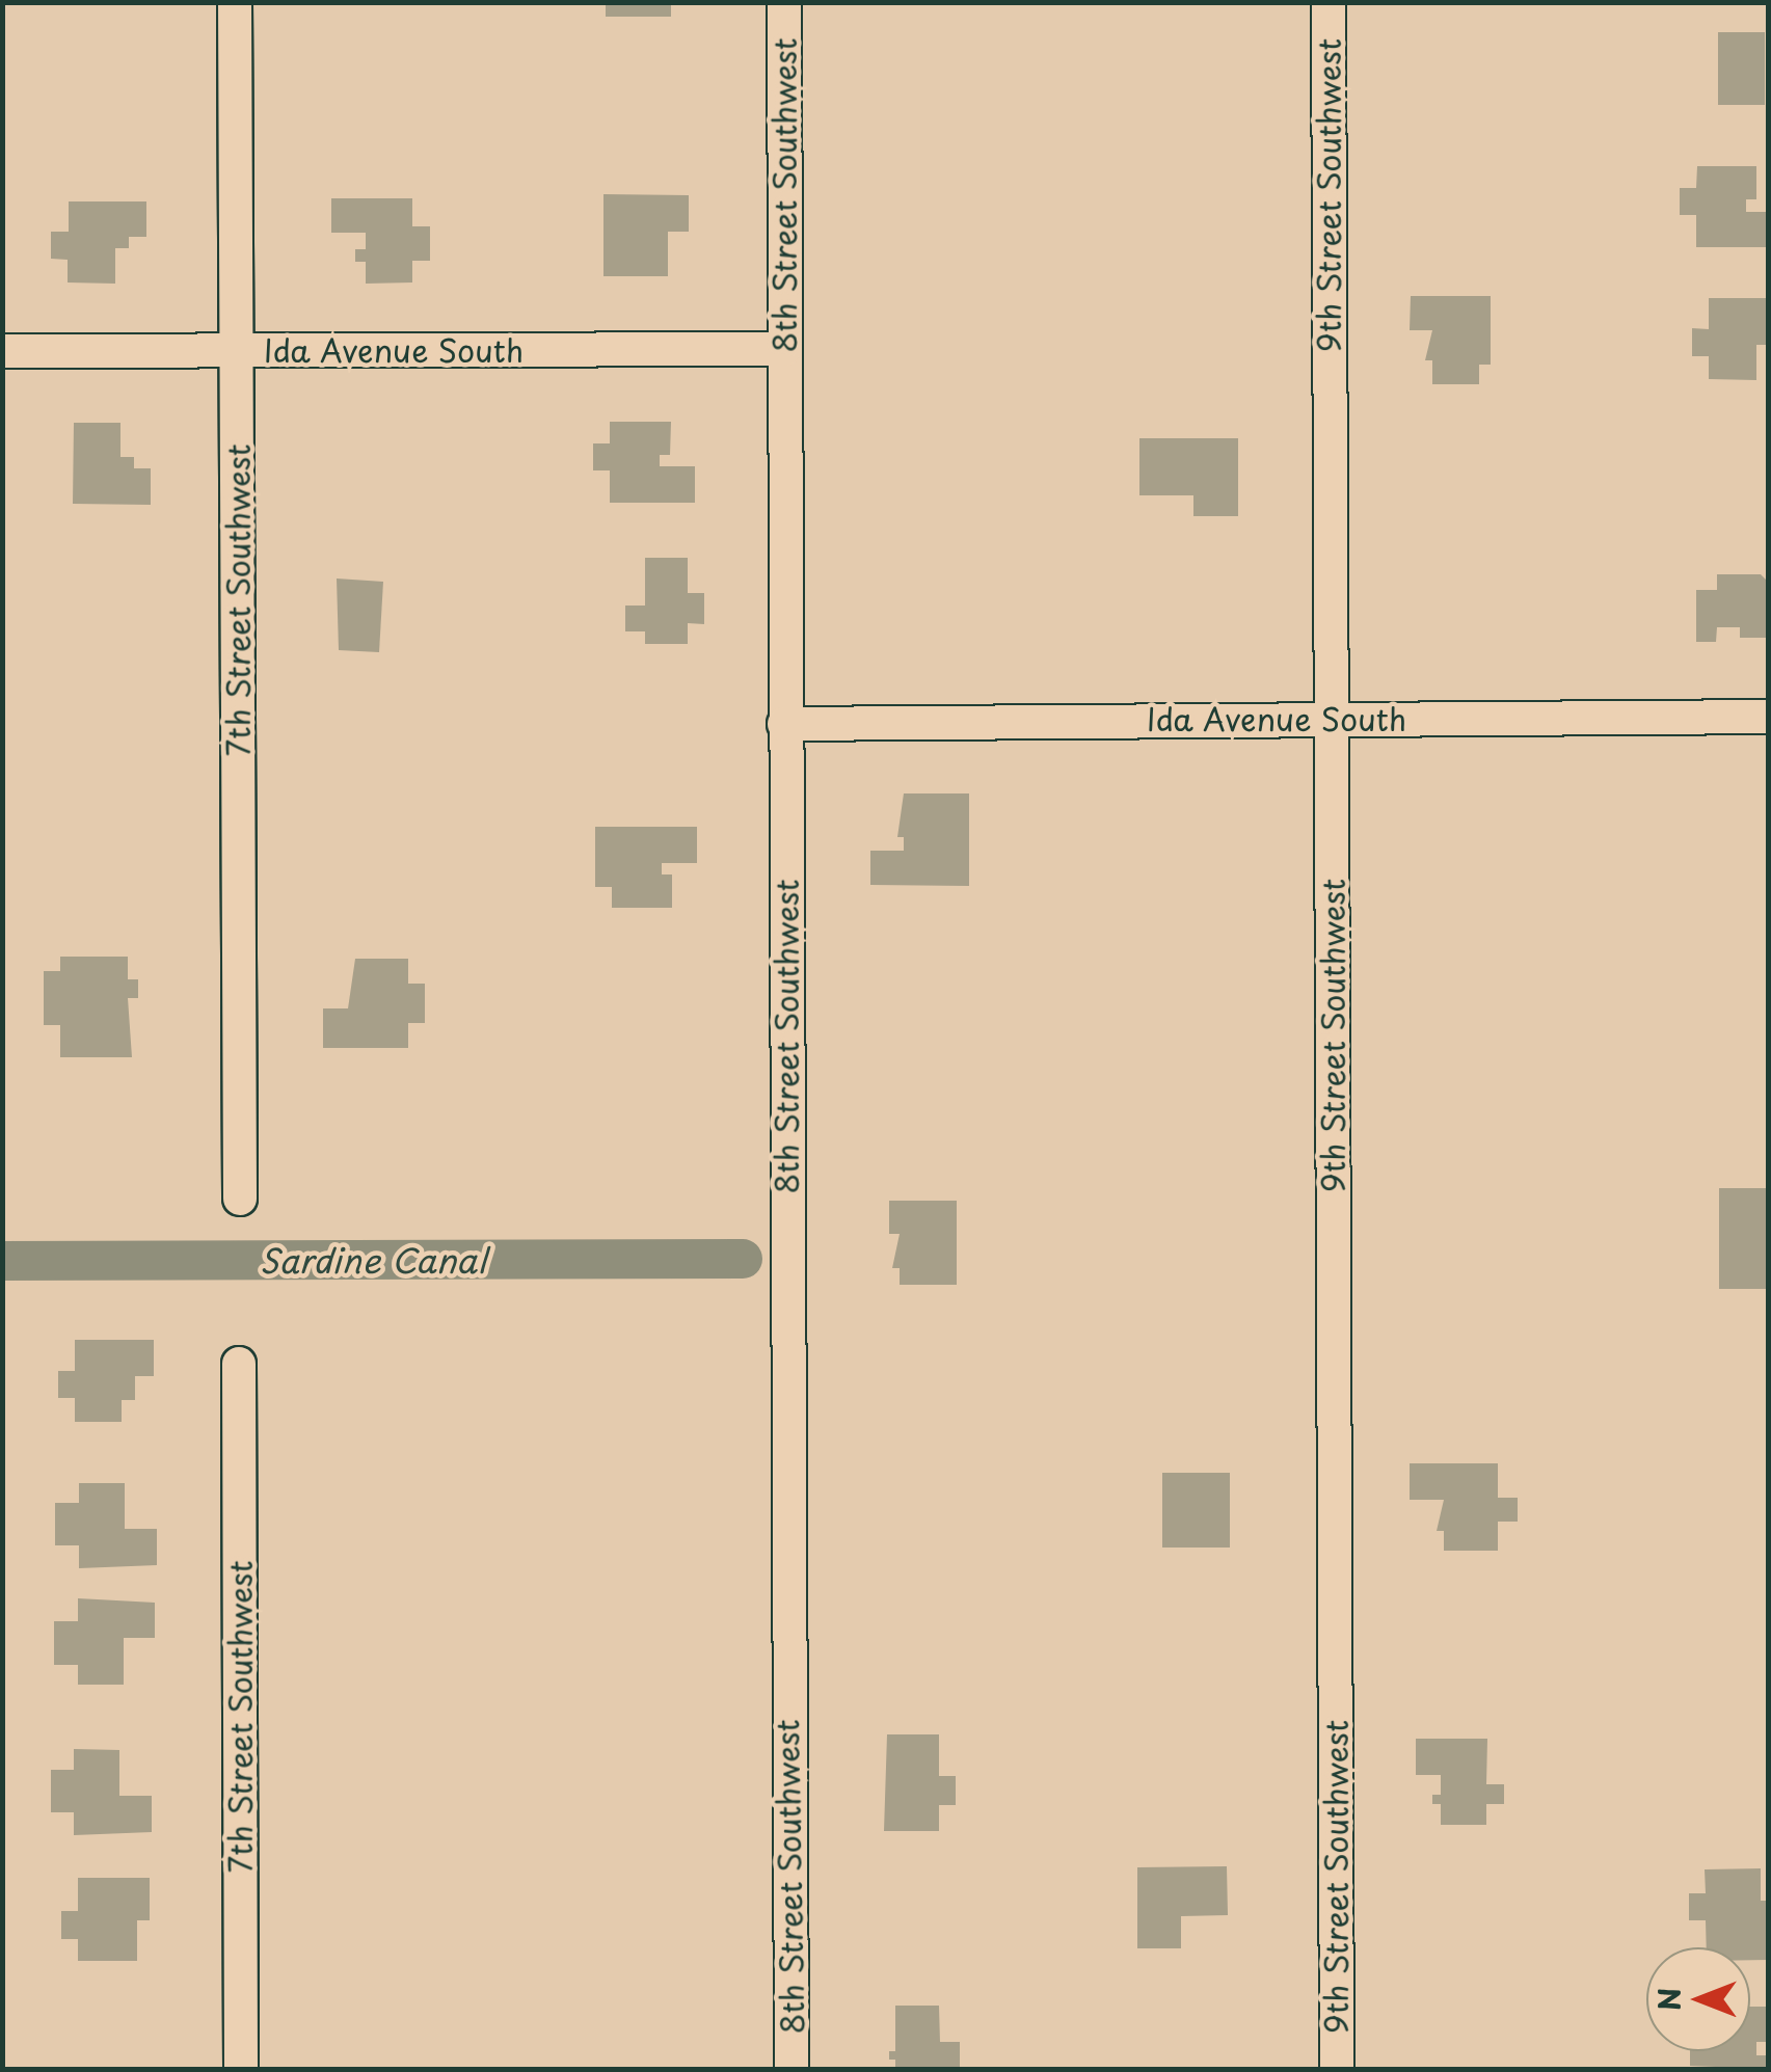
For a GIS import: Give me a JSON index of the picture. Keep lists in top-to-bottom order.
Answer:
{
  "streets": {
    "street": [
      "8th Street Southwest",
      "9th Street Southwest",
      "Ida Avenue South",
      "7th Street Southwest"
    ]
  },
  "crossings": [
    ["8th Street Southwest", "Ida Avenue South"],
    ["9th Street Southwest", "Ida Avenue South"],
    ["Ida Avenue South", "7th Street Southwest"]
  ],
  "water": ["Sardine Canal"],
  "north": "left"
}
